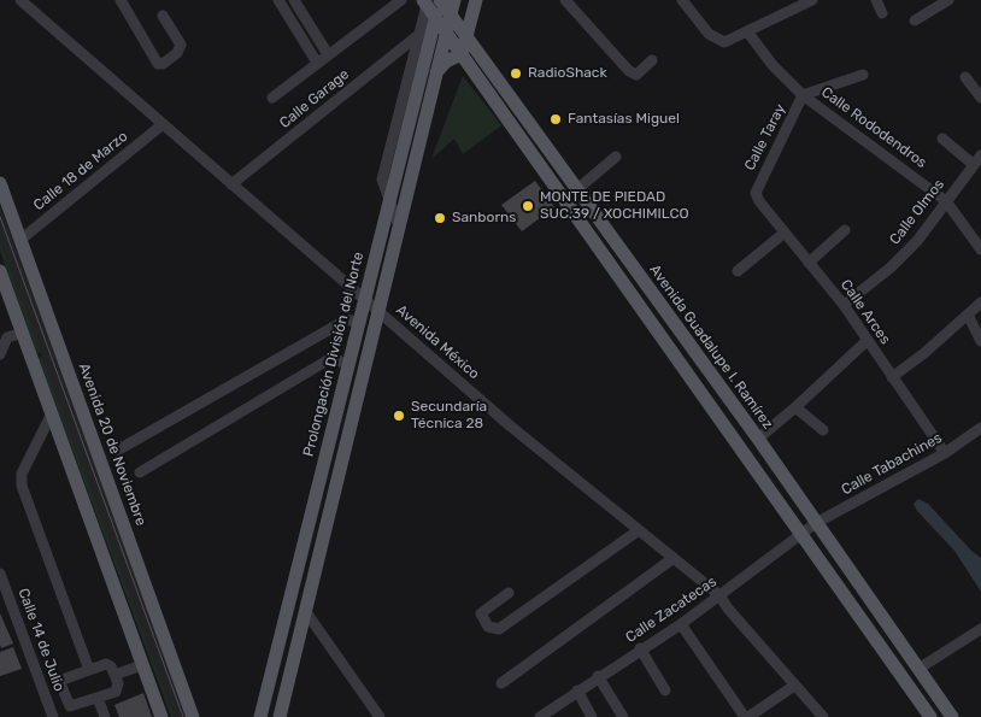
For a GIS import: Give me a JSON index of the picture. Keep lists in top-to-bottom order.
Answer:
{
  "streets": {
    "main road": ["Avenida Guadalupe I. Ramírez", "Prolongación División del Norte", "Avenida 20 de Noviembre"],
    "street": [
      "Calle Garage",
      "Calle Rododendros",
      "Calle Taray",
      "Calle 18 de Marzo",
      "Calle Olmos",
      "Calle Arces",
      "Avenida México",
      "Calle Tabachines",
      "Calle Zacatecas",
      "Calle 14 de Julio"
    ]
  },
  "crossings": [
    ["Calle Garage", "Avenida México"],
    ["Calle Rododendros", "Calle Taray"],
    ["Calle Rododendros", "Calle Olmos"],
    ["Calle Taray", "Calle Arces"],
    ["Calle 18 de Marzo", "Avenida México"],
    ["Calle 18 de Marzo", "Avenida 20 de Noviembre"],
    ["Calle Olmos", "Calle Arces"],
    ["Calle Arces", "Calle Tabachines"],
    ["Avenida México", "Prolongación División del Norte"],
    ["Avenida México", "Calle Zacatecas"],
    ["Avenida Guadalupe I. Ramírez", "Prolongación División del Norte"],
    ["Avenida Guadalupe I. Ramírez", "Calle Tabachines"],
    ["Avenida Guadalupe I. Ramírez", "Calle Zacatecas"],
    ["Calle Tabachines", "Calle Zacatecas"]
  ],
  "places": [
    "RadioShack",
    "Fantasías Miguel",
    "MONTE DE PIEDAD SUC.39 / XOCHIMILCO",
    "Sanborns",
    "Secundaría Técnica 28"
  ]
}
